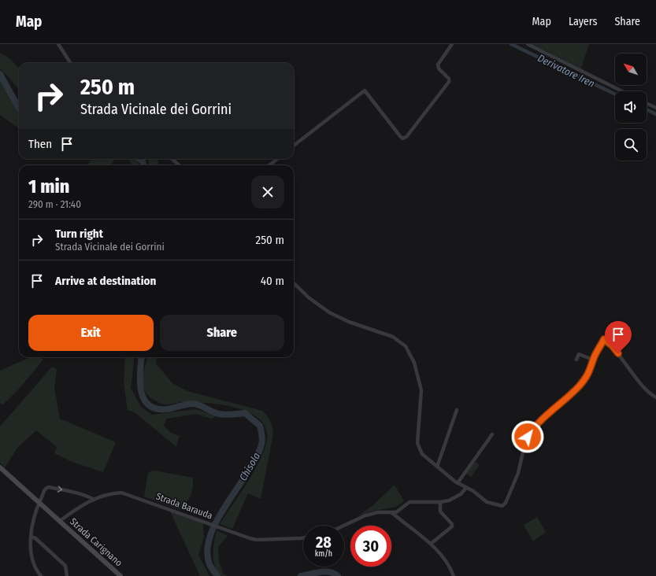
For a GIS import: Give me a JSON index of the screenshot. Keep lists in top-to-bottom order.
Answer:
{
  "streets": {
    "main road": ["Strada Carignano"],
    "street": ["Strada Barauda"]
  },
  "crossings": [
    ["Strada Barauda", "Strada Carignano"]
  ],
  "water": ["Derivatore Iren", "Chisola"],
  "north": "top left",
  "page": {
    "header": "Map",
    "nav": ["Map", "Layers", "Share"],
    "turn": ["250 m", "Strada Vicinale dei Gorrini"],
    "then": "Then",
    "heading": ["1 min", "290 m · 21:40"],
    "list": [
      {
        "name": "Turn right",
        "note": "Strada Vicinale dei Gorrini",
        "value": "250 m"
      },
      {
        "name": "Arrive at destination",
        "value": "40 m"
      }
    ],
    "buttons": ["Exit", "Share"],
    "speed": "28 km/h",
    "limit": "30"
  }
}
